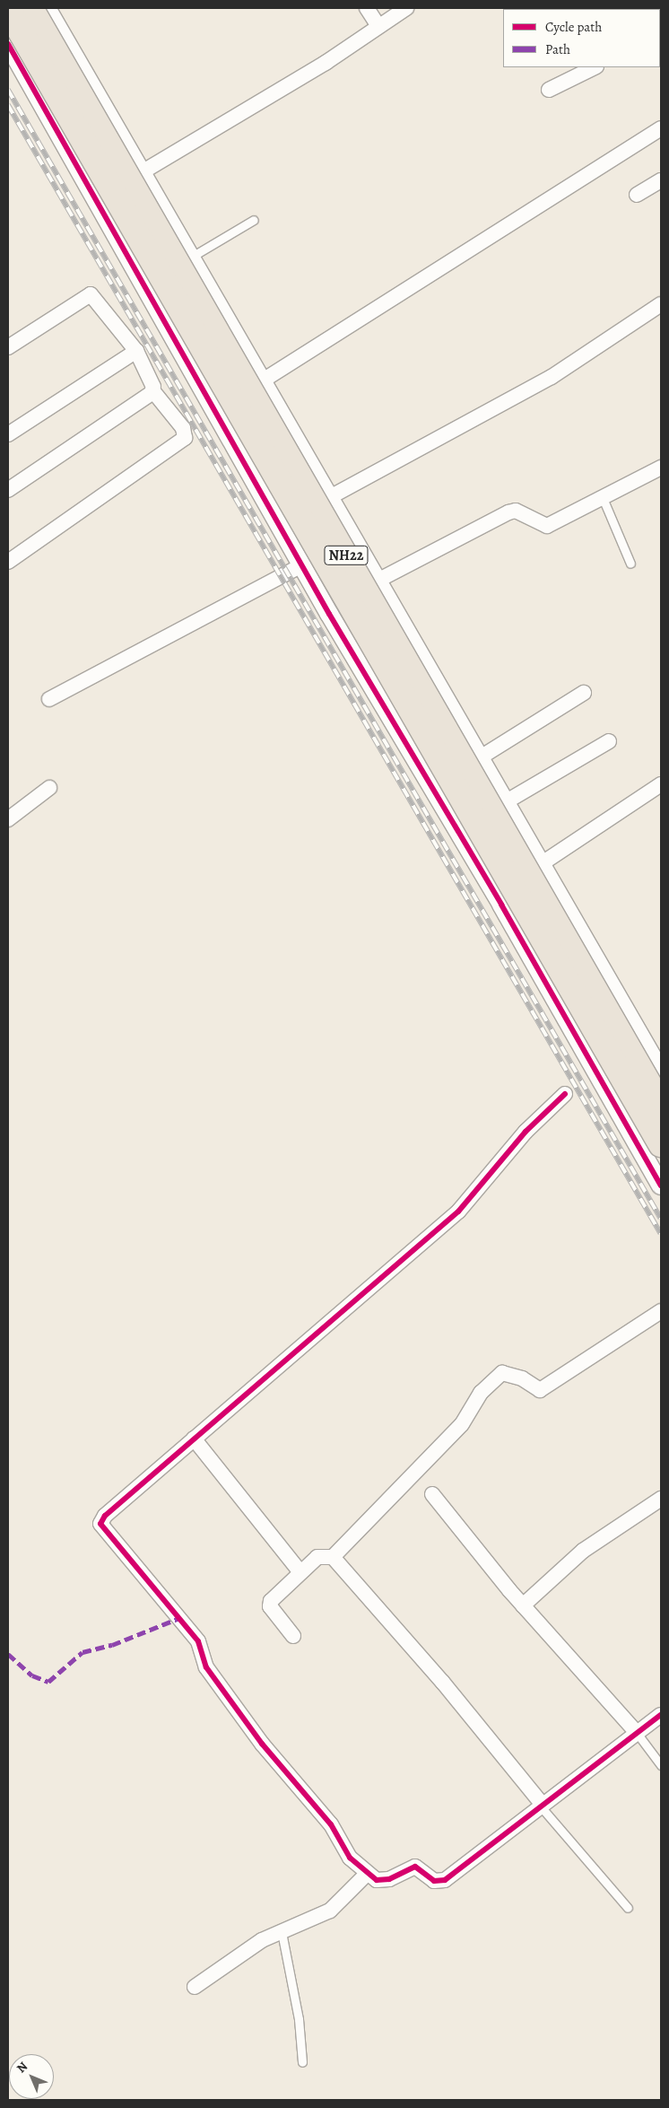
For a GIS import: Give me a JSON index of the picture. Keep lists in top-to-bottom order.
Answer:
{
  "streets": {
    "highway": ["NH22"]
  },
  "legend": ["Cycle path", "Path"],
  "north": "top left"
}
